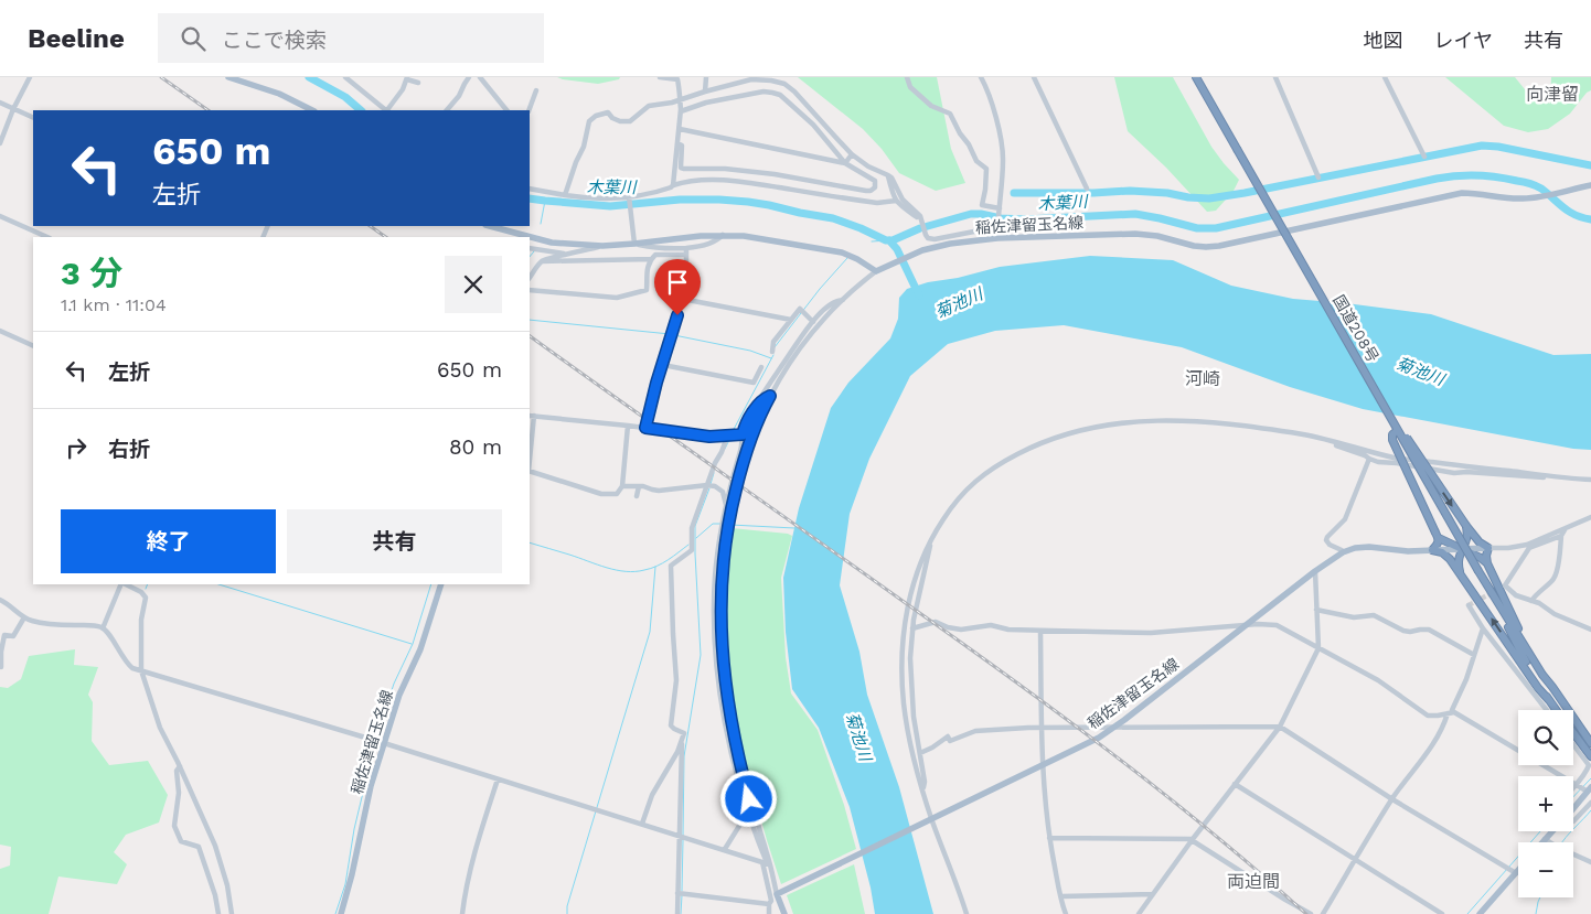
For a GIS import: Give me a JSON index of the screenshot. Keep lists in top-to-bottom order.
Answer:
{
  "streets": {
    "highway": ["国道208号"],
    "main road": ["稲佐津留玉名線"]
  },
  "districts": ["向津留", "河崎", "両迫間"],
  "water": ["木葉川", "菊池川"],
  "page": {
    "header": "Beeline",
    "search": "ここで検索",
    "nav": ["地図", "レイヤ", "共有"],
    "turn": ["650 m", "左折"],
    "heading": ["3 分", "1.1 km · 11:04"],
    "list": [
      {
        "name": "左折",
        "value": "650 m"
      },
      {
        "name": "右折",
        "value": "80 m"
      }
    ],
    "buttons": ["終了", "共有"],
    "map_buttons": ["+", "−"]
  }
}
